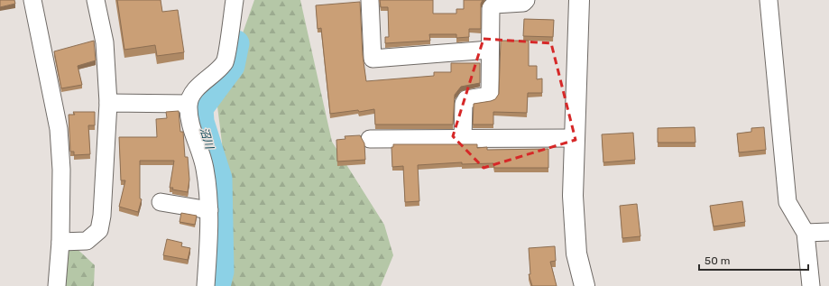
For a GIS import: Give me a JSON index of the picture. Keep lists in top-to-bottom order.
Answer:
{
  "water": ["沼川"],
  "scale_bar": "50 m"
}
